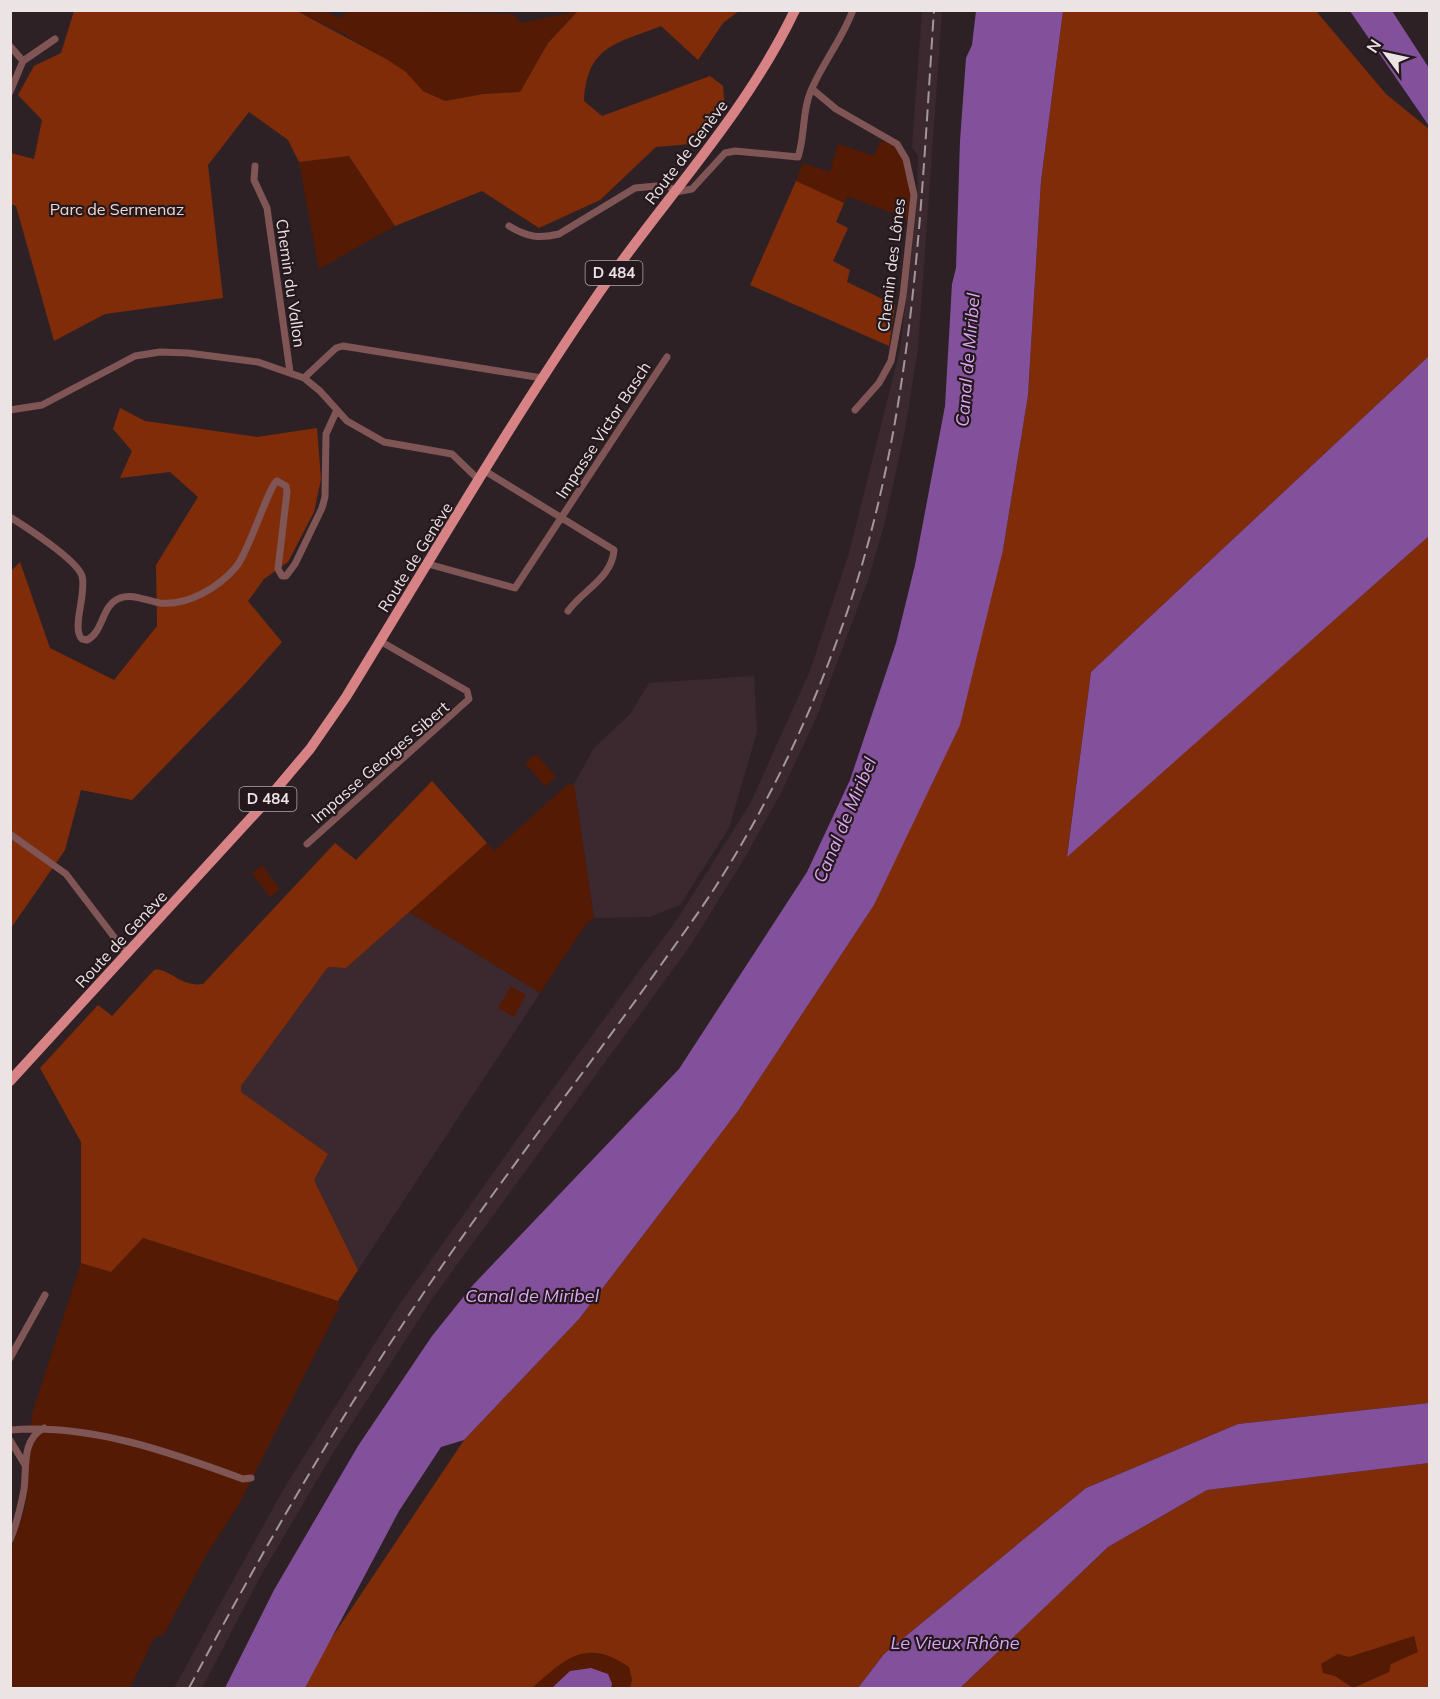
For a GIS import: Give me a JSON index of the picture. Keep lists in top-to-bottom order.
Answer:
{
  "streets": {
    "main road": ["Route de Genève", "D 484"],
    "street": [
      "Chemin des Lônes",
      "Chemin du Vallon",
      "Impasse Victor Basch",
      "Impasse Georges Sibert"
    ]
  },
  "crossings": [
    ["Route de Genève", "Impasse Victor Basch"],
    ["Route de Genève", "Impasse Georges Sibert"]
  ],
  "water": ["Canal de Miribel", "Le Vieux Rhône"],
  "parks": ["Parc de Sermenaz"],
  "north": "top left"
}
